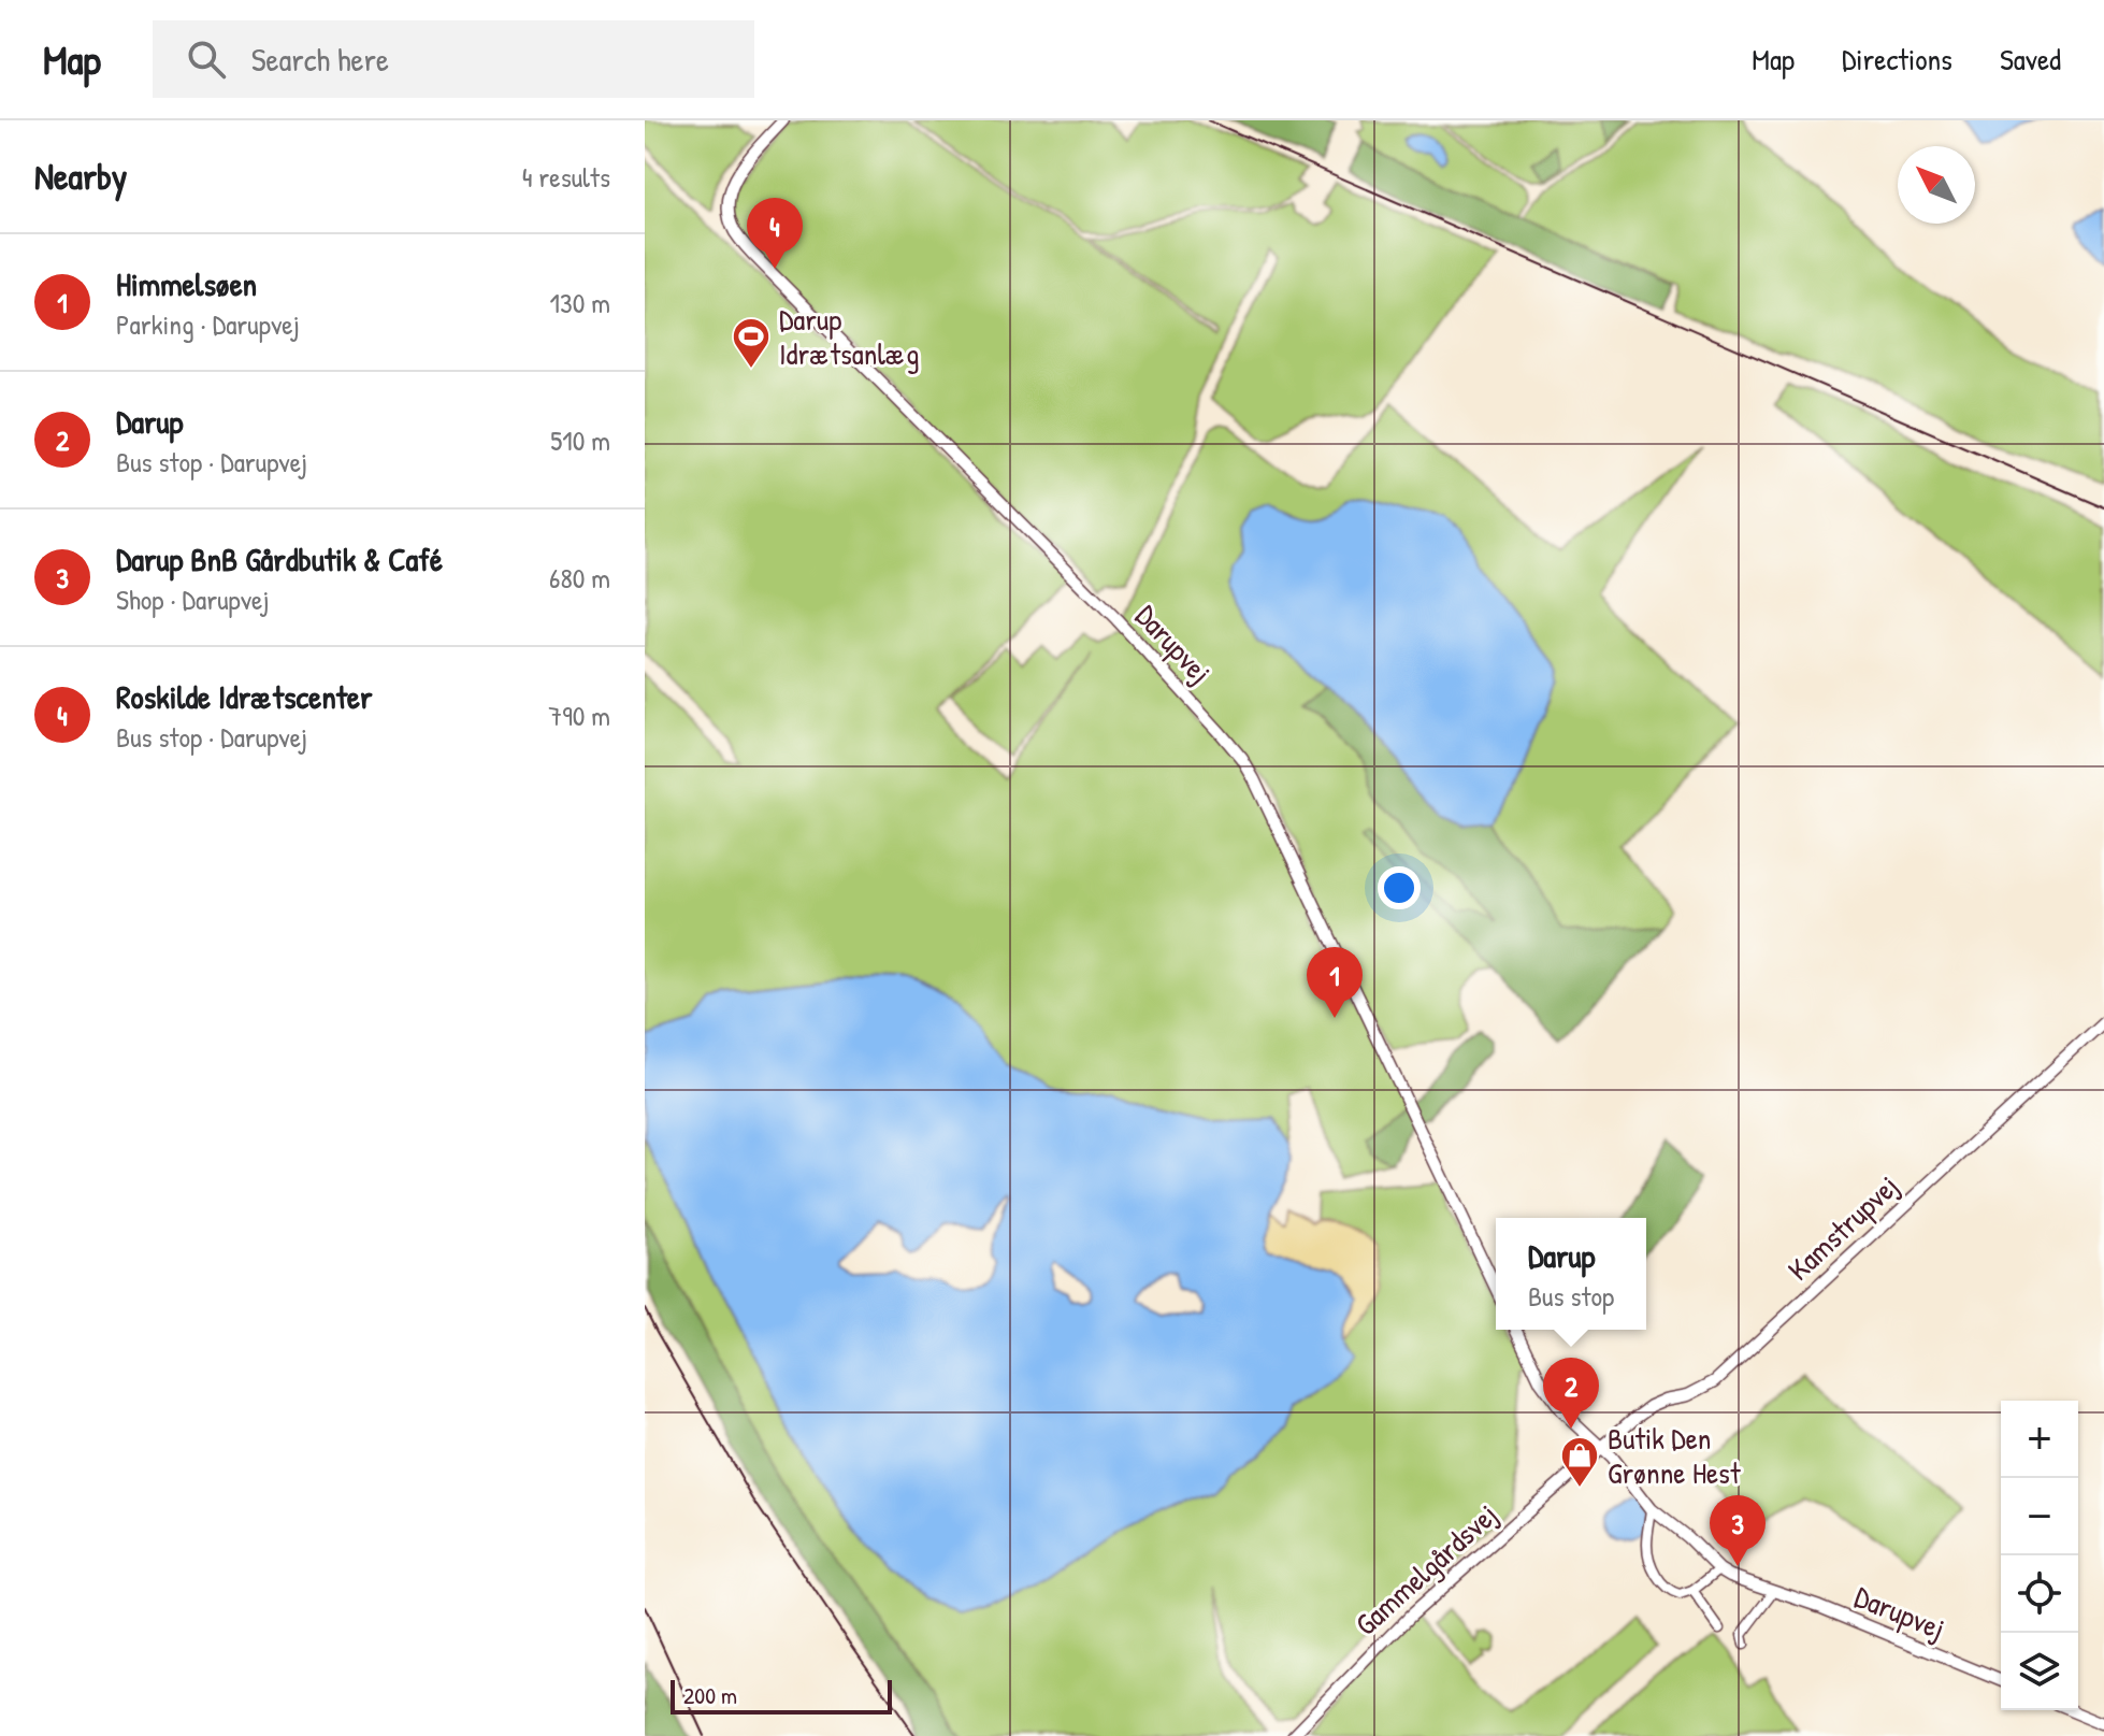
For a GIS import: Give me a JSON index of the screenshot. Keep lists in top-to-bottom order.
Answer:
{
  "streets": {
    "street": ["Darupvej", "Kamstrupvej", "Gammelgårdsvej"]
  },
  "crossings": [
    ["Darupvej", "Kamstrupvej"],
    ["Darupvej", "Gammelgårdsvej"],
    ["Kamstrupvej", "Gammelgårdsvej"]
  ],
  "places": {
    "sports": ["Darup Idrætsanlæg"],
    "shop": ["Butik Den Grønne Hest"]
  },
  "scale_bar": "200 m",
  "north": "top left",
  "page": {
    "header": "Map",
    "search": "Search here",
    "nav": ["Map", "Directions", "Saved"],
    "heading": ["Nearby", "4 results"],
    "pins": [
      "4",
      "1",
      "2",
      "3"
    ],
    "list": [
      {
        "mark": "1",
        "name": "Himmelsøen",
        "note": "Parking · Darupvej",
        "value": "130 m"
      },
      {
        "mark": "2",
        "name": "Darup",
        "note": "Bus stop · Darupvej",
        "value": "510 m"
      },
      {
        "mark": "3",
        "name": "Darup BnB Gårdbutik & Café",
        "note": "Shop · Darupvej",
        "value": "680 m"
      },
      {
        "mark": "4",
        "name": "Roskilde Idrætscenter",
        "note": "Bus stop · Darupvej",
        "value": "790 m"
      }
    ],
    "popup": ["Darup", "Bus stop"],
    "map_buttons": ["+", "−"],
    "scale": "200 m"
  }
}
